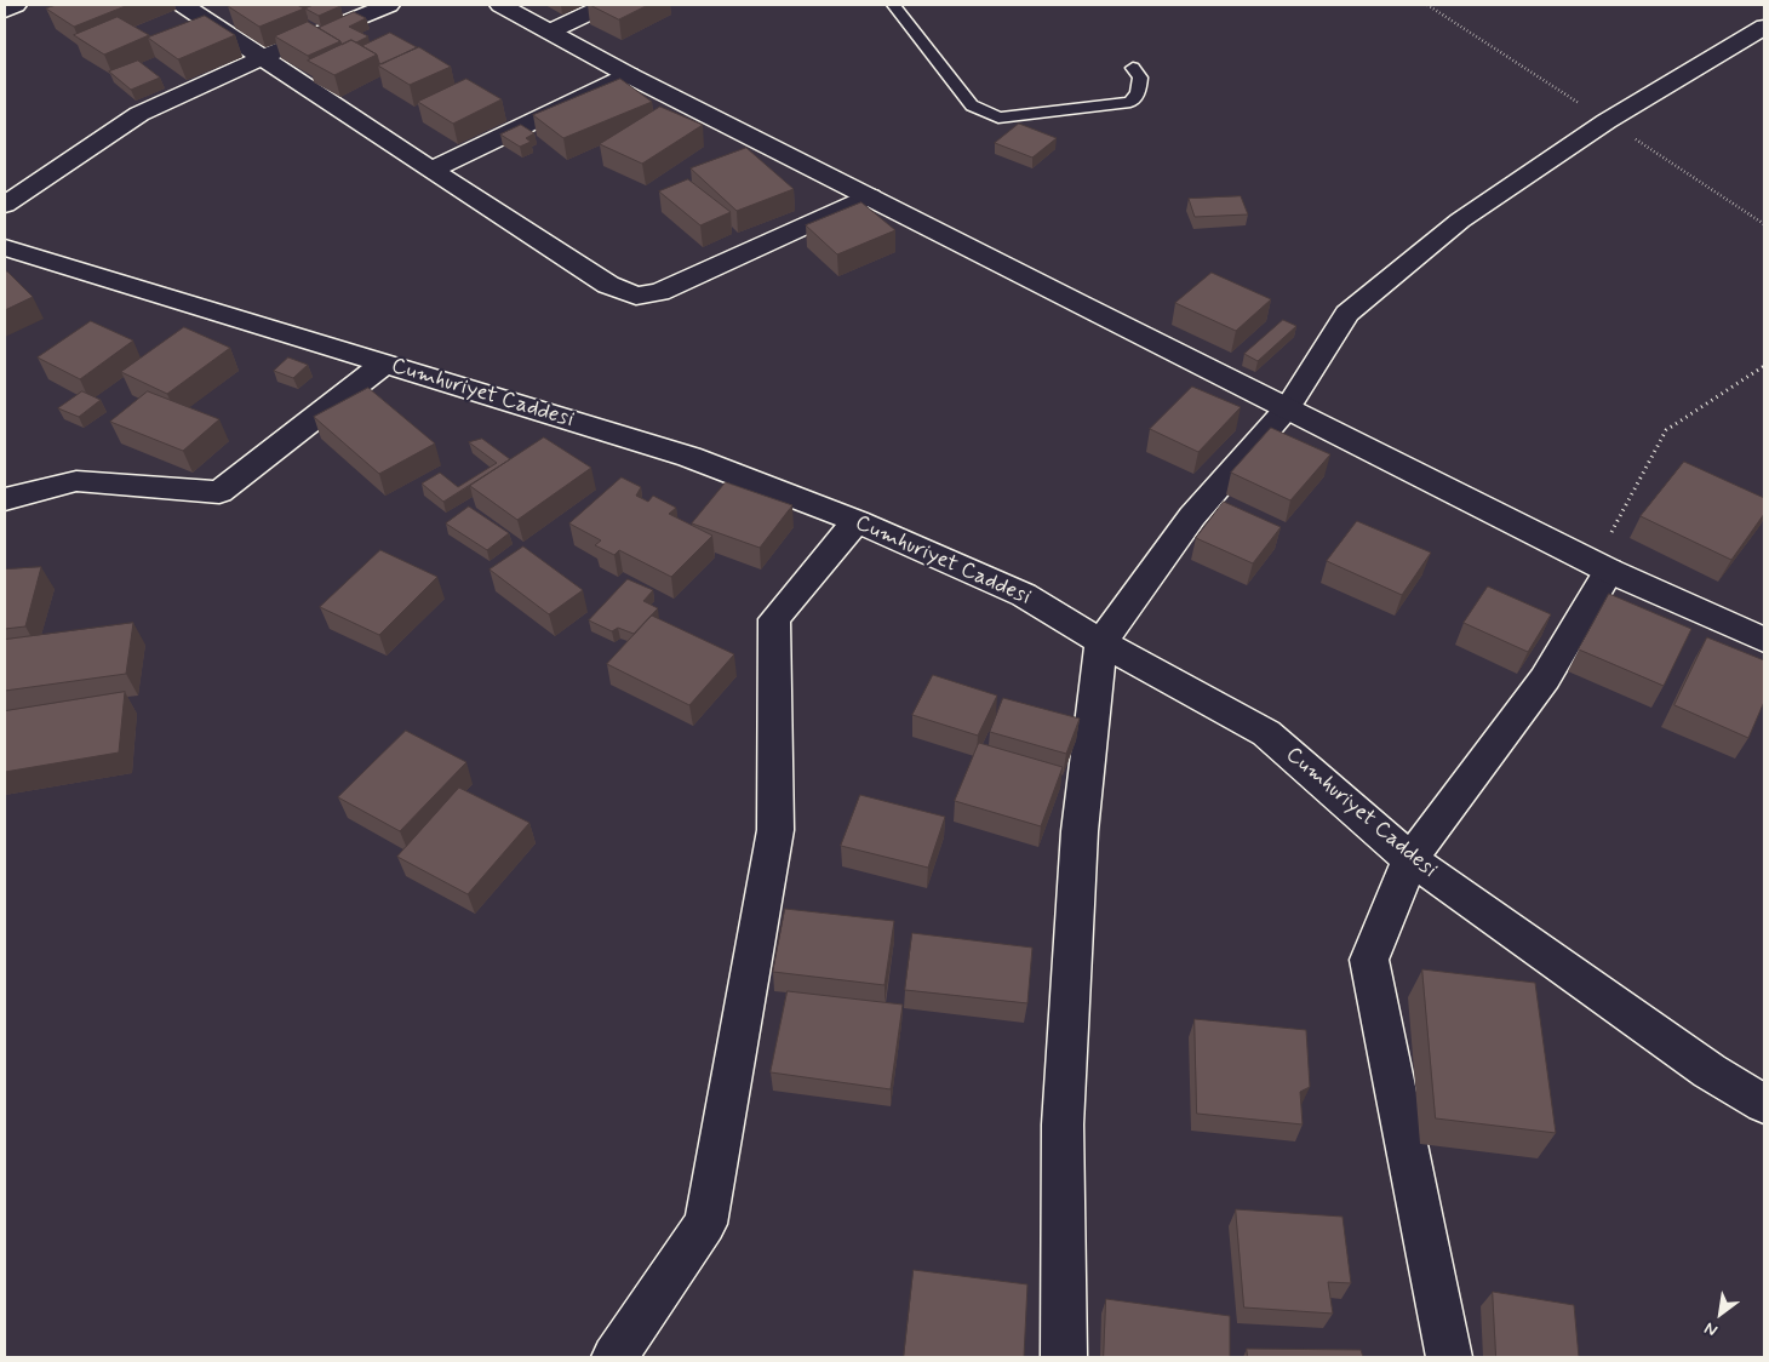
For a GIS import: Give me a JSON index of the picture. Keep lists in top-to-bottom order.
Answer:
{
  "streets": {
    "street": ["Cumhuriyet Caddesi"]
  },
  "north": "bottom left"
}
